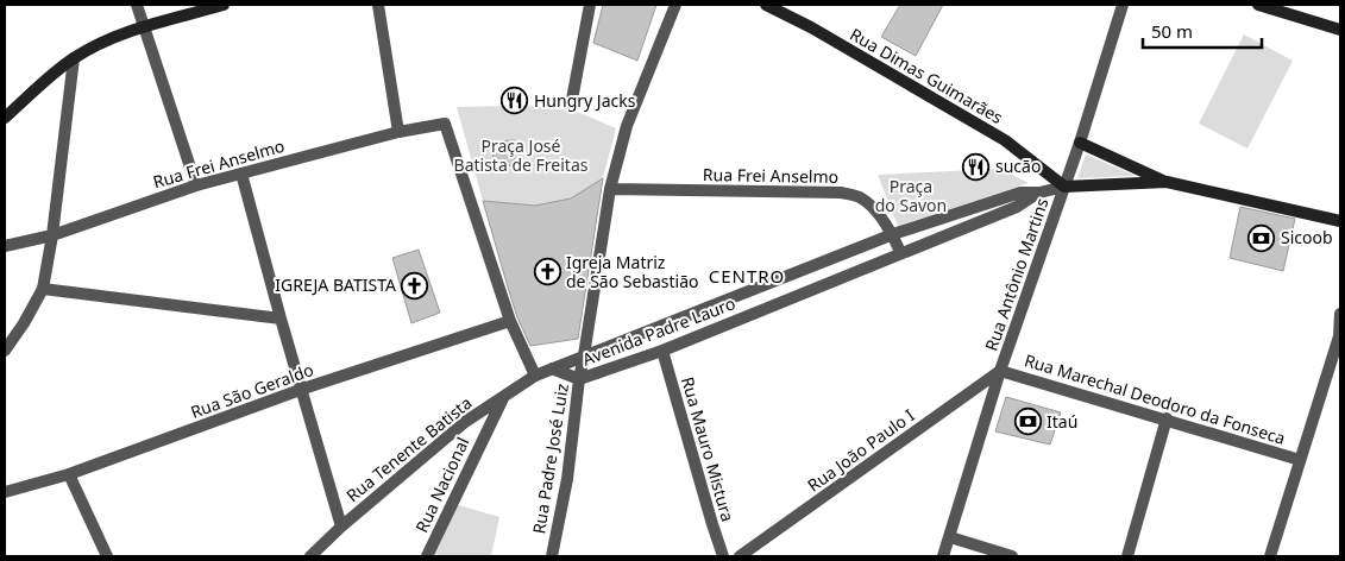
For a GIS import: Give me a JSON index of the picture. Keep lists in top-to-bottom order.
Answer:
{
  "streets": {
    "main road": ["Rua Dimas Guimarães"],
    "street": [
      "Rua Frei Anselmo",
      "Rua Antônio Martins",
      "Avenida Padre Lauro",
      "Rua São Geraldo",
      "Rua Marechal Deodoro da Fonseca",
      "Rua Tenente Batista",
      "Rua Mauro Mistura",
      "Rua João Paulo I",
      "Rua Padre José Luiz",
      "Rua Nacional"
    ]
  },
  "crossings": [
    ["Rua Dimas Guimarães", "Rua Antônio Martins"],
    ["Rua Dimas Guimarães", "Avenida Padre Lauro"],
    ["Rua Frei Anselmo", "Avenida Padre Lauro"],
    ["Rua Frei Anselmo", "Rua São Geraldo"],
    ["Rua Frei Anselmo", "Rua Padre José Luiz"],
    ["Rua Antônio Martins", "Avenida Padre Lauro"],
    ["Rua Antônio Martins", "Rua Marechal Deodoro da Fonseca"],
    ["Rua Antônio Martins", "Rua João Paulo I"],
    ["Avenida Padre Lauro", "Rua Tenente Batista"],
    ["Avenida Padre Lauro", "Rua Mauro Mistura"],
    ["Avenida Padre Lauro", "Rua Padre José Luiz"],
    ["Rua Marechal Deodoro da Fonseca", "Rua João Paulo I"],
    ["Rua Tenente Batista", "Rua Nacional"]
  ],
  "districts": ["CENTRO"],
  "parks": ["Praça José Batista de Freitas", "Praça do Savon"],
  "places": {
    "restaurant": ["Hungry Jacks", "sucão"],
    "bank": ["Sicoob", "Itaú"],
    "church": ["Igreja Matriz de São Sebastião", "IGREJA BATISTA"]
  },
  "scale_bar": "50 m"
}
